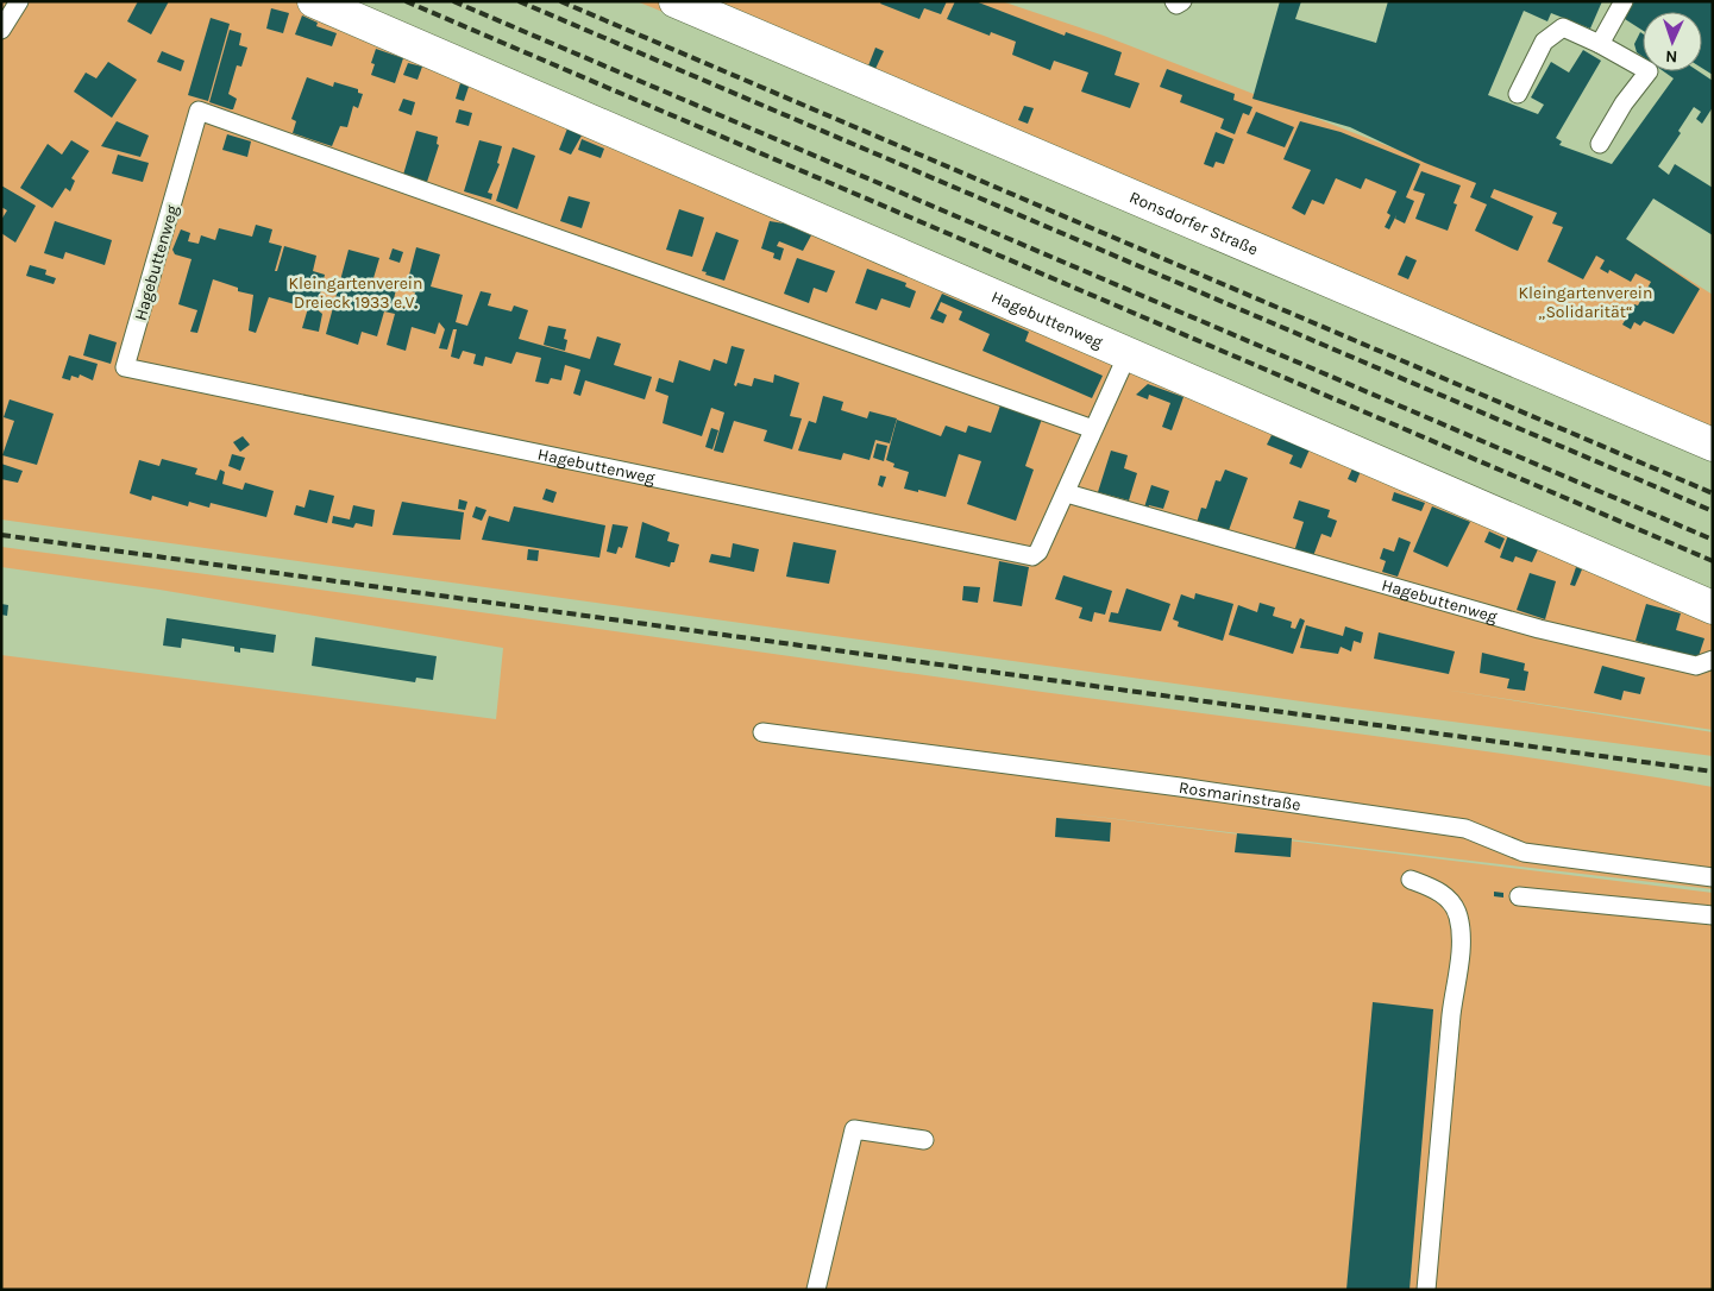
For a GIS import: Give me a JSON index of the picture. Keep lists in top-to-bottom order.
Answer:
{
  "streets": {
    "street": ["Ronsdorfer Straße", "Hagebuttenweg"],
    "lane": ["Rosmarinstraße"]
  },
  "parks": ["Kleingartenverein Dreieck 1933 e.V.", "Kleingartenverein „Solidarität“"],
  "north": "bottom"
}
